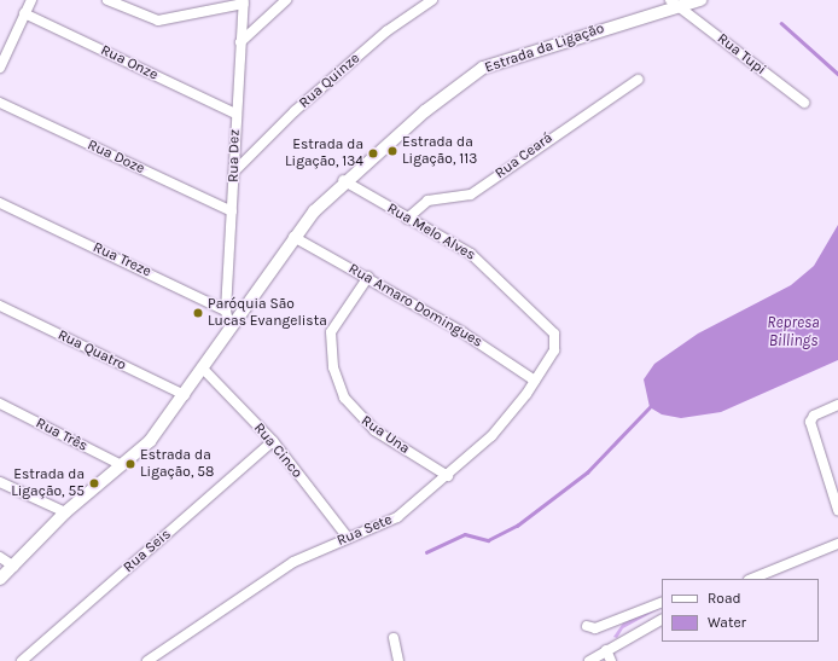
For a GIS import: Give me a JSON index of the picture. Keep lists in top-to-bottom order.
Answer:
{
  "streets": {
    "street": [
      "Estrada da Ligação",
      "Rua Tupi",
      "Rua Onze",
      "Rua Quinze",
      "Rua Dez",
      "Rua Ceará",
      "Rua Doze",
      "Rua Melo Alves",
      "Rua Treze",
      "Rua Amaro Domingues",
      "Rua Quatro",
      "Rua Três",
      "Rua Una",
      "Rua Cinco",
      "Rua Sete",
      "Rua Seis"
    ]
  },
  "crossings": [
    ["Estrada da Ligação", "Rua Tupi"],
    ["Estrada da Ligação", "Rua Melo Alves"],
    ["Estrada da Ligação", "Rua Amaro Domingues"],
    ["Estrada da Ligação", "Rua Quatro"],
    ["Estrada da Ligação", "Rua Três"],
    ["Estrada da Ligação", "Rua Cinco"],
    ["Rua Onze", "Rua Dez"],
    ["Rua Quinze", "Rua Dez"],
    ["Rua Dez", "Rua Doze"],
    ["Rua Dez", "Rua Treze"],
    ["Rua Ceará", "Rua Melo Alves"],
    ["Rua Melo Alves", "Rua Sete"],
    ["Rua Amaro Domingues", "Rua Una"],
    ["Rua Amaro Domingues", "Rua Sete"],
    ["Rua Una", "Rua Sete"],
    ["Rua Cinco", "Rua Sete"],
    ["Rua Cinco", "Rua Seis"]
  ],
  "water": ["Represa Billings"],
  "places": [
    "Estrada da Ligação, 113",
    "Estrada da Ligação, 134",
    "Paróquia São Lucas Evangelista",
    "Estrada da Ligação, 58",
    "Estrada da Ligação, 55"
  ],
  "legend": ["Road", "Water"]
}
